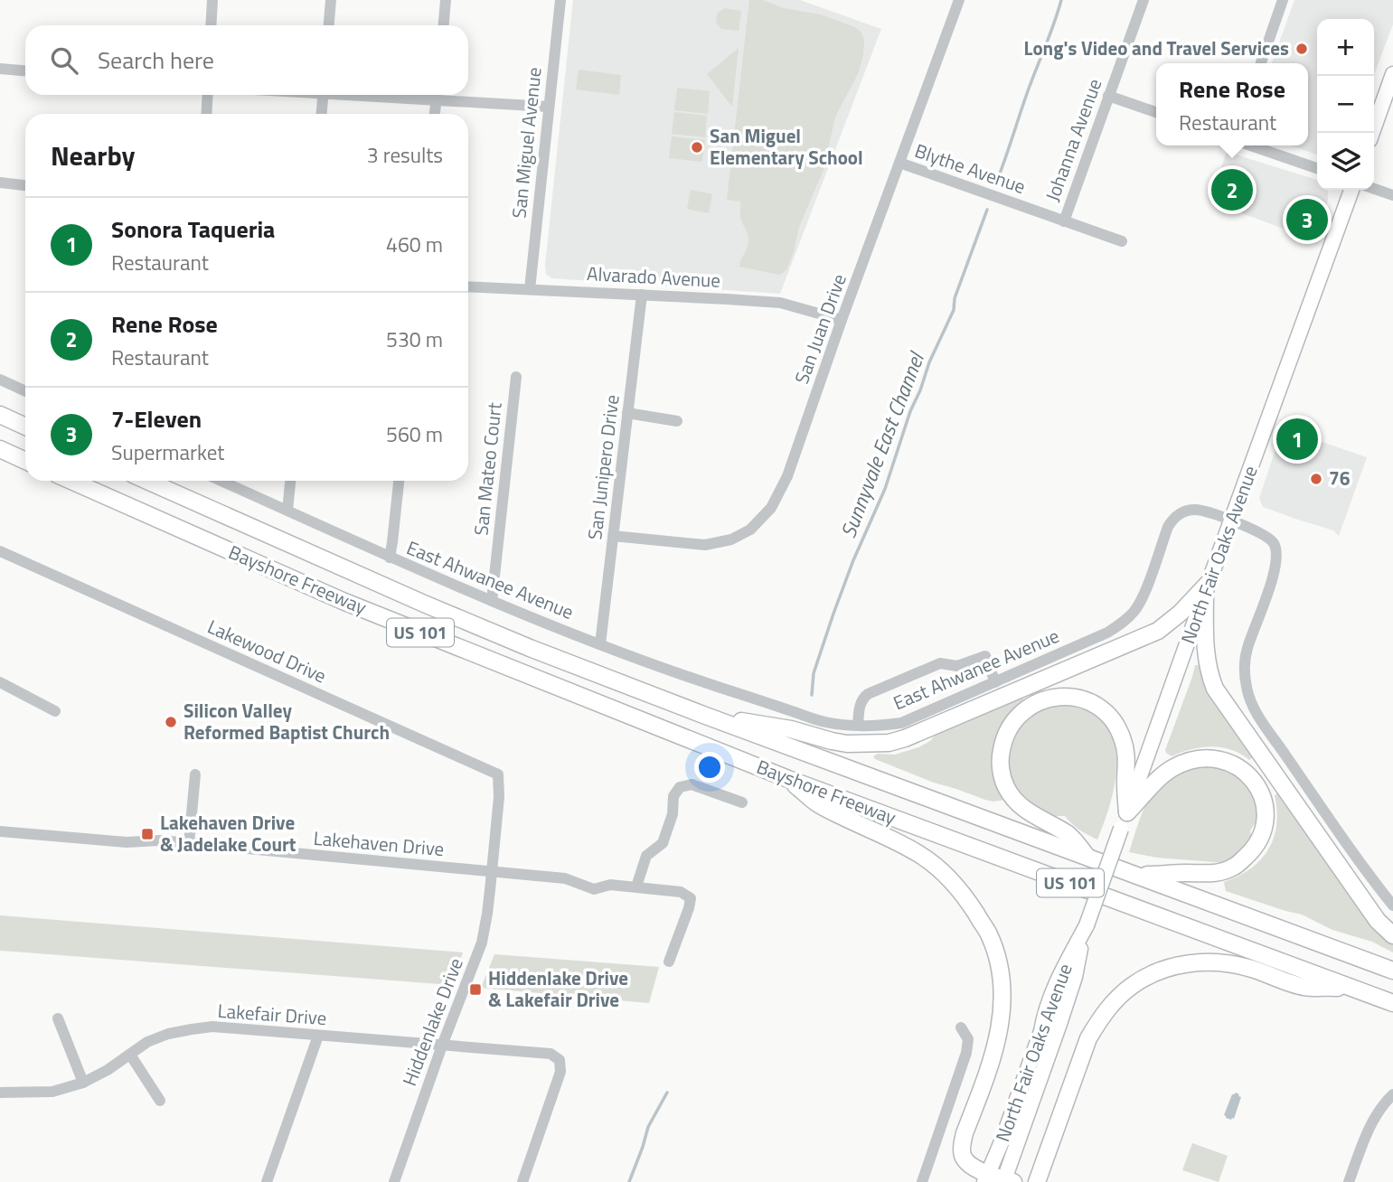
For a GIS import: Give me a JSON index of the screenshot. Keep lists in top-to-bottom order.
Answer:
{
  "streets": {
    "highway": ["Bayshore Freeway", "US 101"],
    "main road": ["North Fair Oaks Avenue"],
    "street": [
      "Johanna Avenue",
      "San Miguel Avenue",
      "Blythe Avenue",
      "Alvarado Avenue",
      "San Juan Drive",
      "San Junipero Drive",
      "San Mateo Court",
      "East Ahwanee Avenue",
      "Lakewood Drive",
      "Lakehaven Drive",
      "Lakefair Drive",
      "Hiddenlake Drive"
    ]
  },
  "crossings": [
    ["Johanna Avenue", "Blythe Avenue"],
    ["San Miguel Avenue", "Alvarado Avenue"],
    ["Blythe Avenue", "San Juan Drive"],
    ["Alvarado Avenue", "San Juan Drive"],
    ["Alvarado Avenue", "San Junipero Drive"],
    ["San Juan Drive", "San Junipero Drive"],
    ["San Junipero Drive", "East Ahwanee Avenue"],
    ["San Mateo Court", "East Ahwanee Avenue"],
    ["North Fair Oaks Avenue", "East Ahwanee Avenue"],
    ["Lakewood Drive", "Lakehaven Drive"],
    ["Lakewood Drive", "Hiddenlake Drive"],
    ["Lakehaven Drive", "Hiddenlake Drive"],
    ["Lakefair Drive", "Hiddenlake Drive"]
  ],
  "water": ["Sunnyvale East Channel"],
  "places": {
    "other": [
      "Long's Video and Travel Services",
      "San Miguel Elementary School",
      "76",
      "Silicon Valley Reformed Baptist Church"
    ],
    "transit": ["Lakehaven Drive & Jadelake Court", "Hiddenlake Drive & Lakefair Drive"]
  },
  "page": {
    "map_buttons": ["+", "−"],
    "search": "Search here",
    "popup": ["Rene Rose", "Restaurant"],
    "heading": ["Nearby", "3 results"],
    "pins": ["2", "3", "1"],
    "list": [
      {
        "mark": "1",
        "name": "Sonora Taqueria",
        "note": "Restaurant",
        "value": "460 m"
      },
      {
        "mark": "2",
        "name": "Rene Rose",
        "note": "Restaurant",
        "value": "530 m"
      },
      {
        "mark": "3",
        "name": "7-Eleven",
        "note": "Supermarket",
        "value": "560 m"
      }
    ]
  }
}
